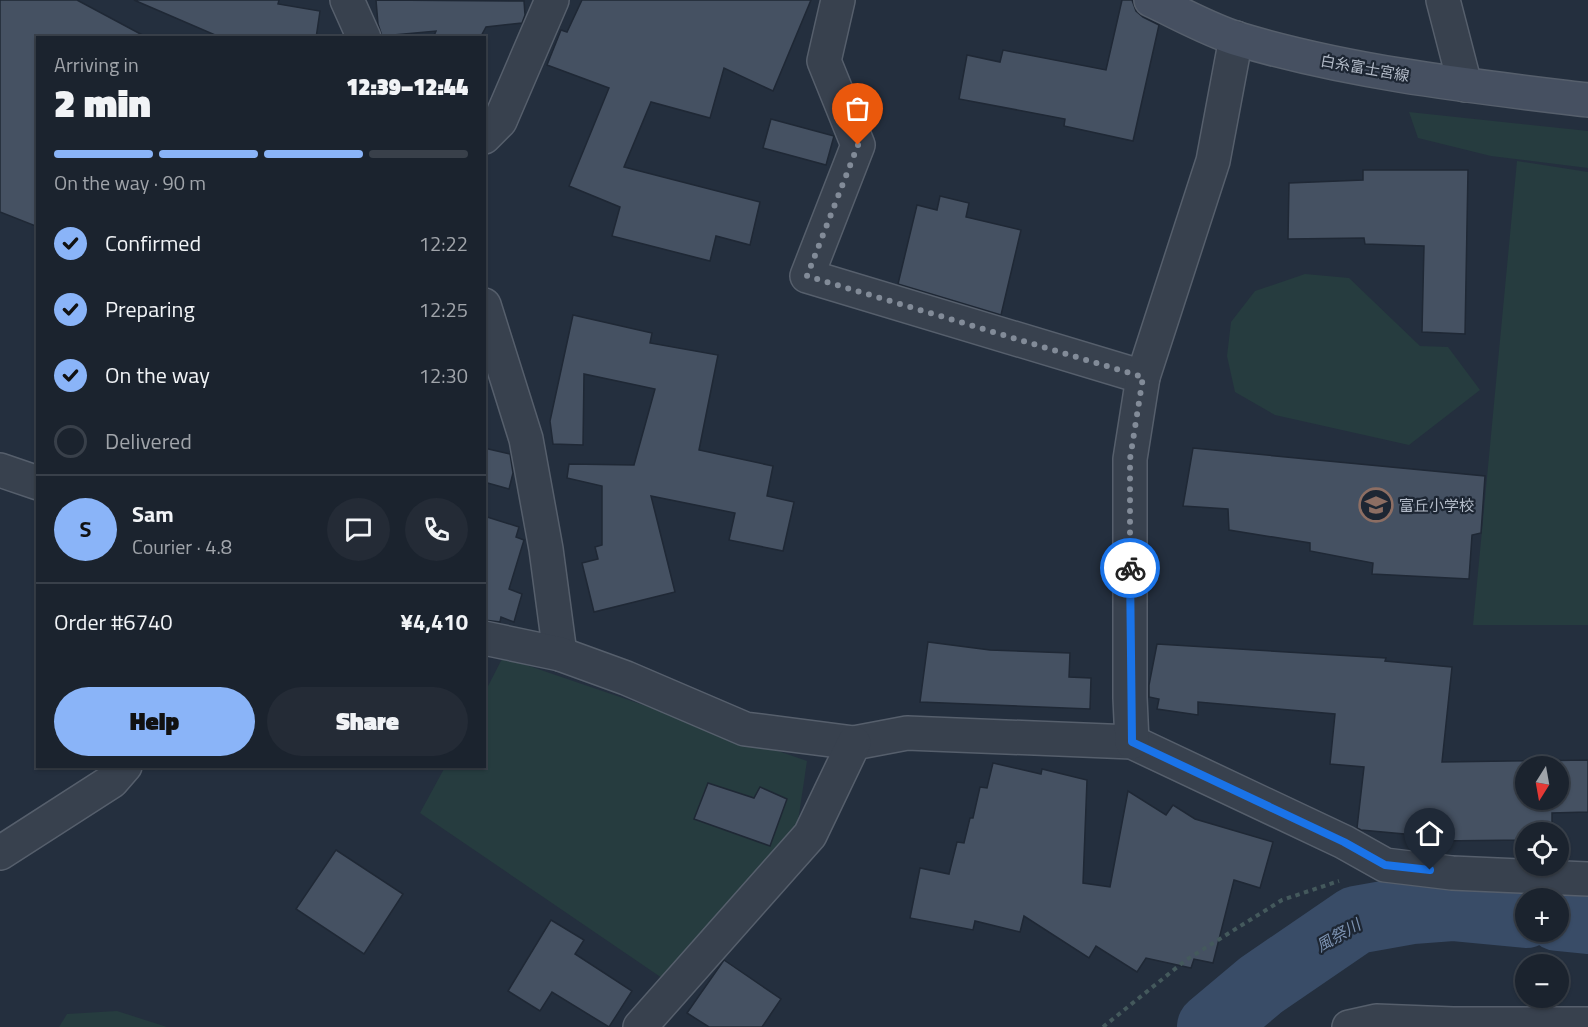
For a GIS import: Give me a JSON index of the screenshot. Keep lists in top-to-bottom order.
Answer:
{
  "streets": {
    "main road": ["白糸富士宮線"]
  },
  "water": ["風祭川"],
  "places": {
    "school or university": ["富丘小学校"]
  },
  "north": "bottom",
  "page": {
    "heading": ["2 min", "Arriving in", "12:39–12:44"],
    "panel": [
      "Sam",
      "Courier · 4.8",
      "Order #6740",
      "¥4,410"
    ],
    "bar": "On the way · 90 m",
    "list": [
      ["Confirmed", "12:22"],
      ["Preparing", "12:25"],
      ["On the way", "12:30"],
      "Delivered"
    ],
    "round": "S",
    "buttons": ["Help", "Share"],
    "map_buttons": ["+", "−"]
  }
}
